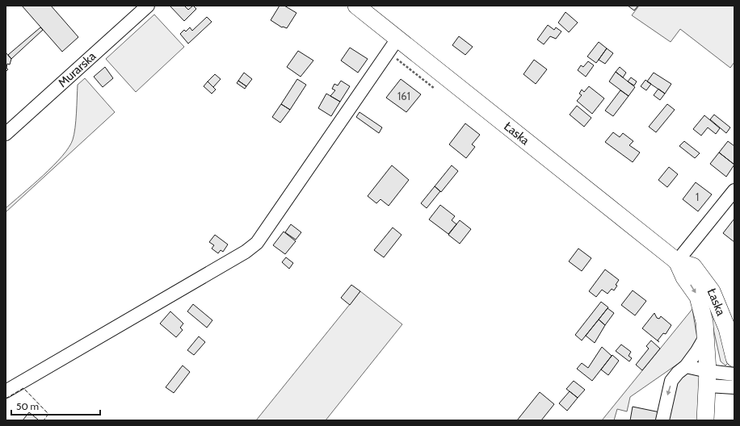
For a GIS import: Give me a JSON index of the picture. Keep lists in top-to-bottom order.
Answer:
{
  "streets": {
    "main road": ["Łaska"],
    "street": ["Murarska"]
  },
  "house_numbers": ["161", "1"],
  "scale_bar": "50 m"
}
